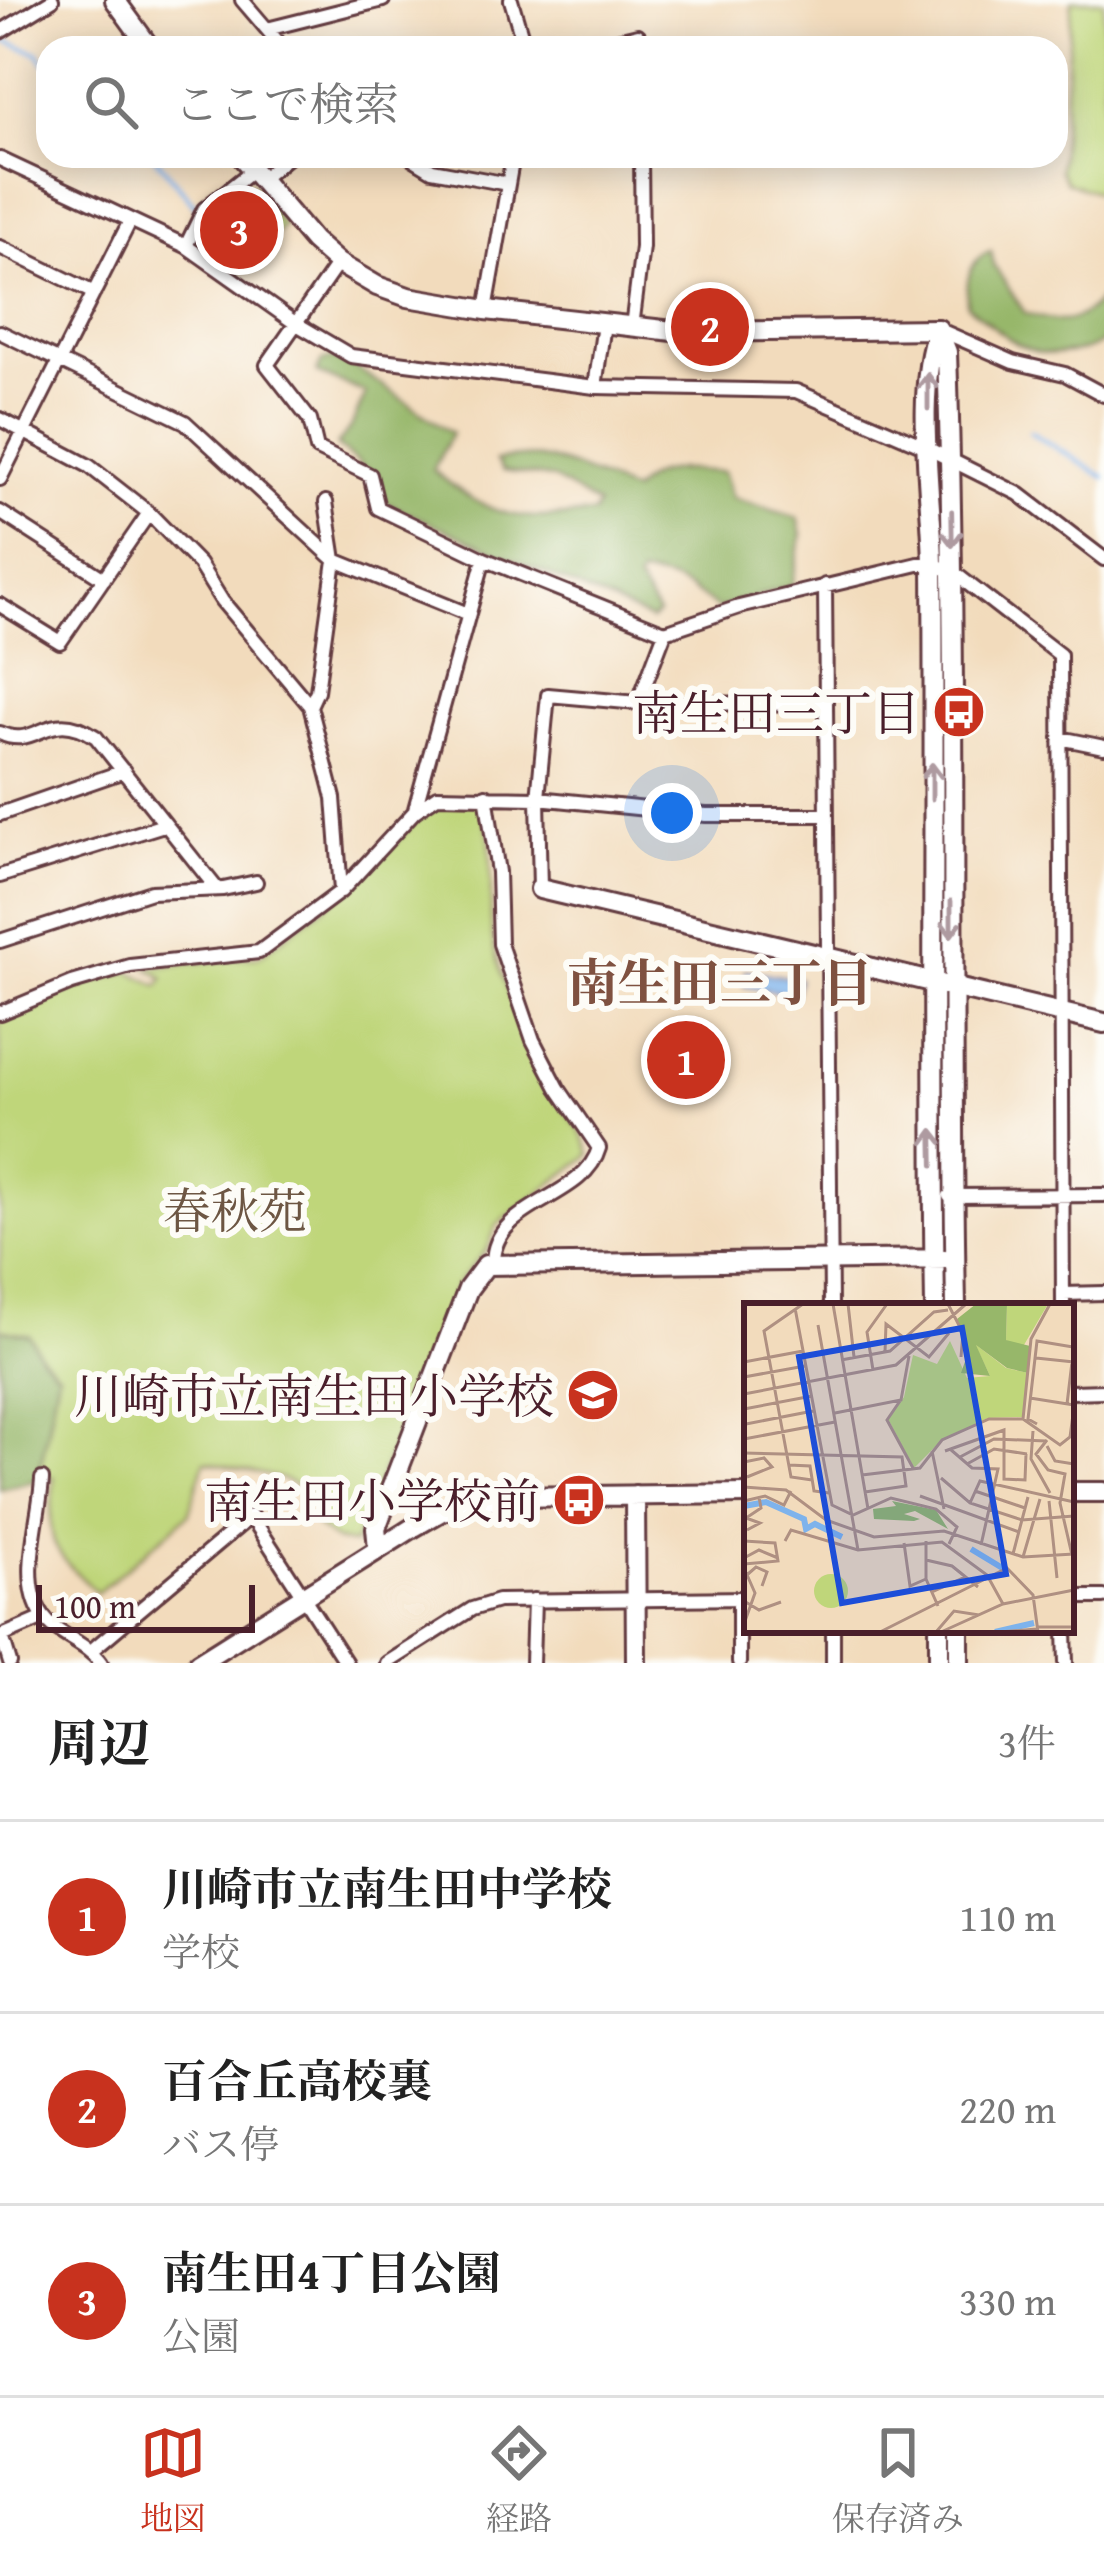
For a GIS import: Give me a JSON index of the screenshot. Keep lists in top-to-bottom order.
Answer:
{
  "districts": ["南生田三丁目"],
  "parks": ["春秋苑"],
  "places": {
    "bus stop": ["南生田三丁目", "南生田小学校前"],
    "school or university": ["川崎市立南生田小学校"]
  },
  "scale_bar": "100 m",
  "page": {
    "search": "ここで検索",
    "pins": ["3", "2", "1"],
    "scale": "100 m",
    "heading": ["周辺", "3件"],
    "list": [
      {
        "mark": "1",
        "name": "川崎市立南生田中学校",
        "note": "学校",
        "value": "110 m"
      },
      {
        "mark": "2",
        "name": "百合丘高校裏",
        "note": "バス停",
        "value": "220 m"
      },
      {
        "mark": "3",
        "name": "南生田4丁目公園",
        "note": "公園",
        "value": "330 m"
      }
    ],
    "nav": ["地図", "経路", "保存済み"]
  }
}
